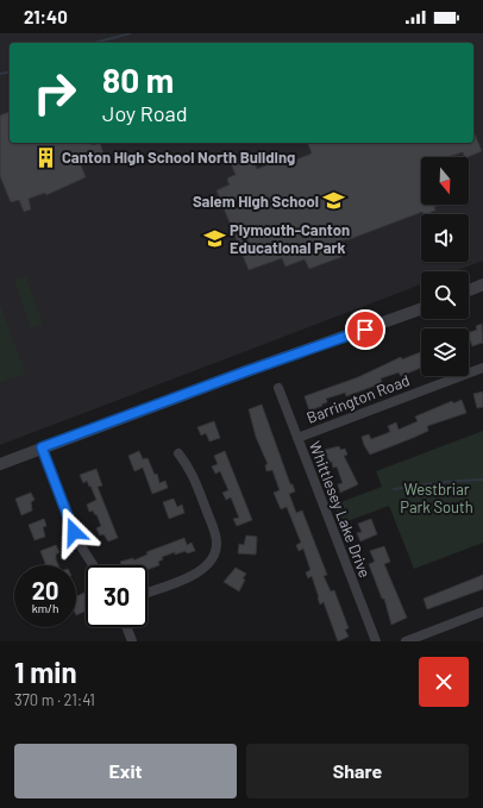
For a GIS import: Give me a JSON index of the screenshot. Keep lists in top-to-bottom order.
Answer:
{
  "streets": {
    "street": ["Barrington Road", "Whittlesey Lake Drive"]
  },
  "crossings": [
    ["Barrington Road", "Whittlesey Lake Drive"]
  ],
  "parks": ["Westbriar Park South"],
  "places": {
    "building": ["Canton High School North Building"],
    "school or university": ["Salem High School", "Plymouth-Canton Educational Park"]
  },
  "north": "bottom",
  "page": {
    "status": "21:40",
    "turn": ["80 m", "Joy Road"],
    "speed": "20 km/h",
    "limit": "30",
    "heading": ["1 min", "370 m · 21:41"],
    "buttons": ["Exit", "Share"]
  }
}
